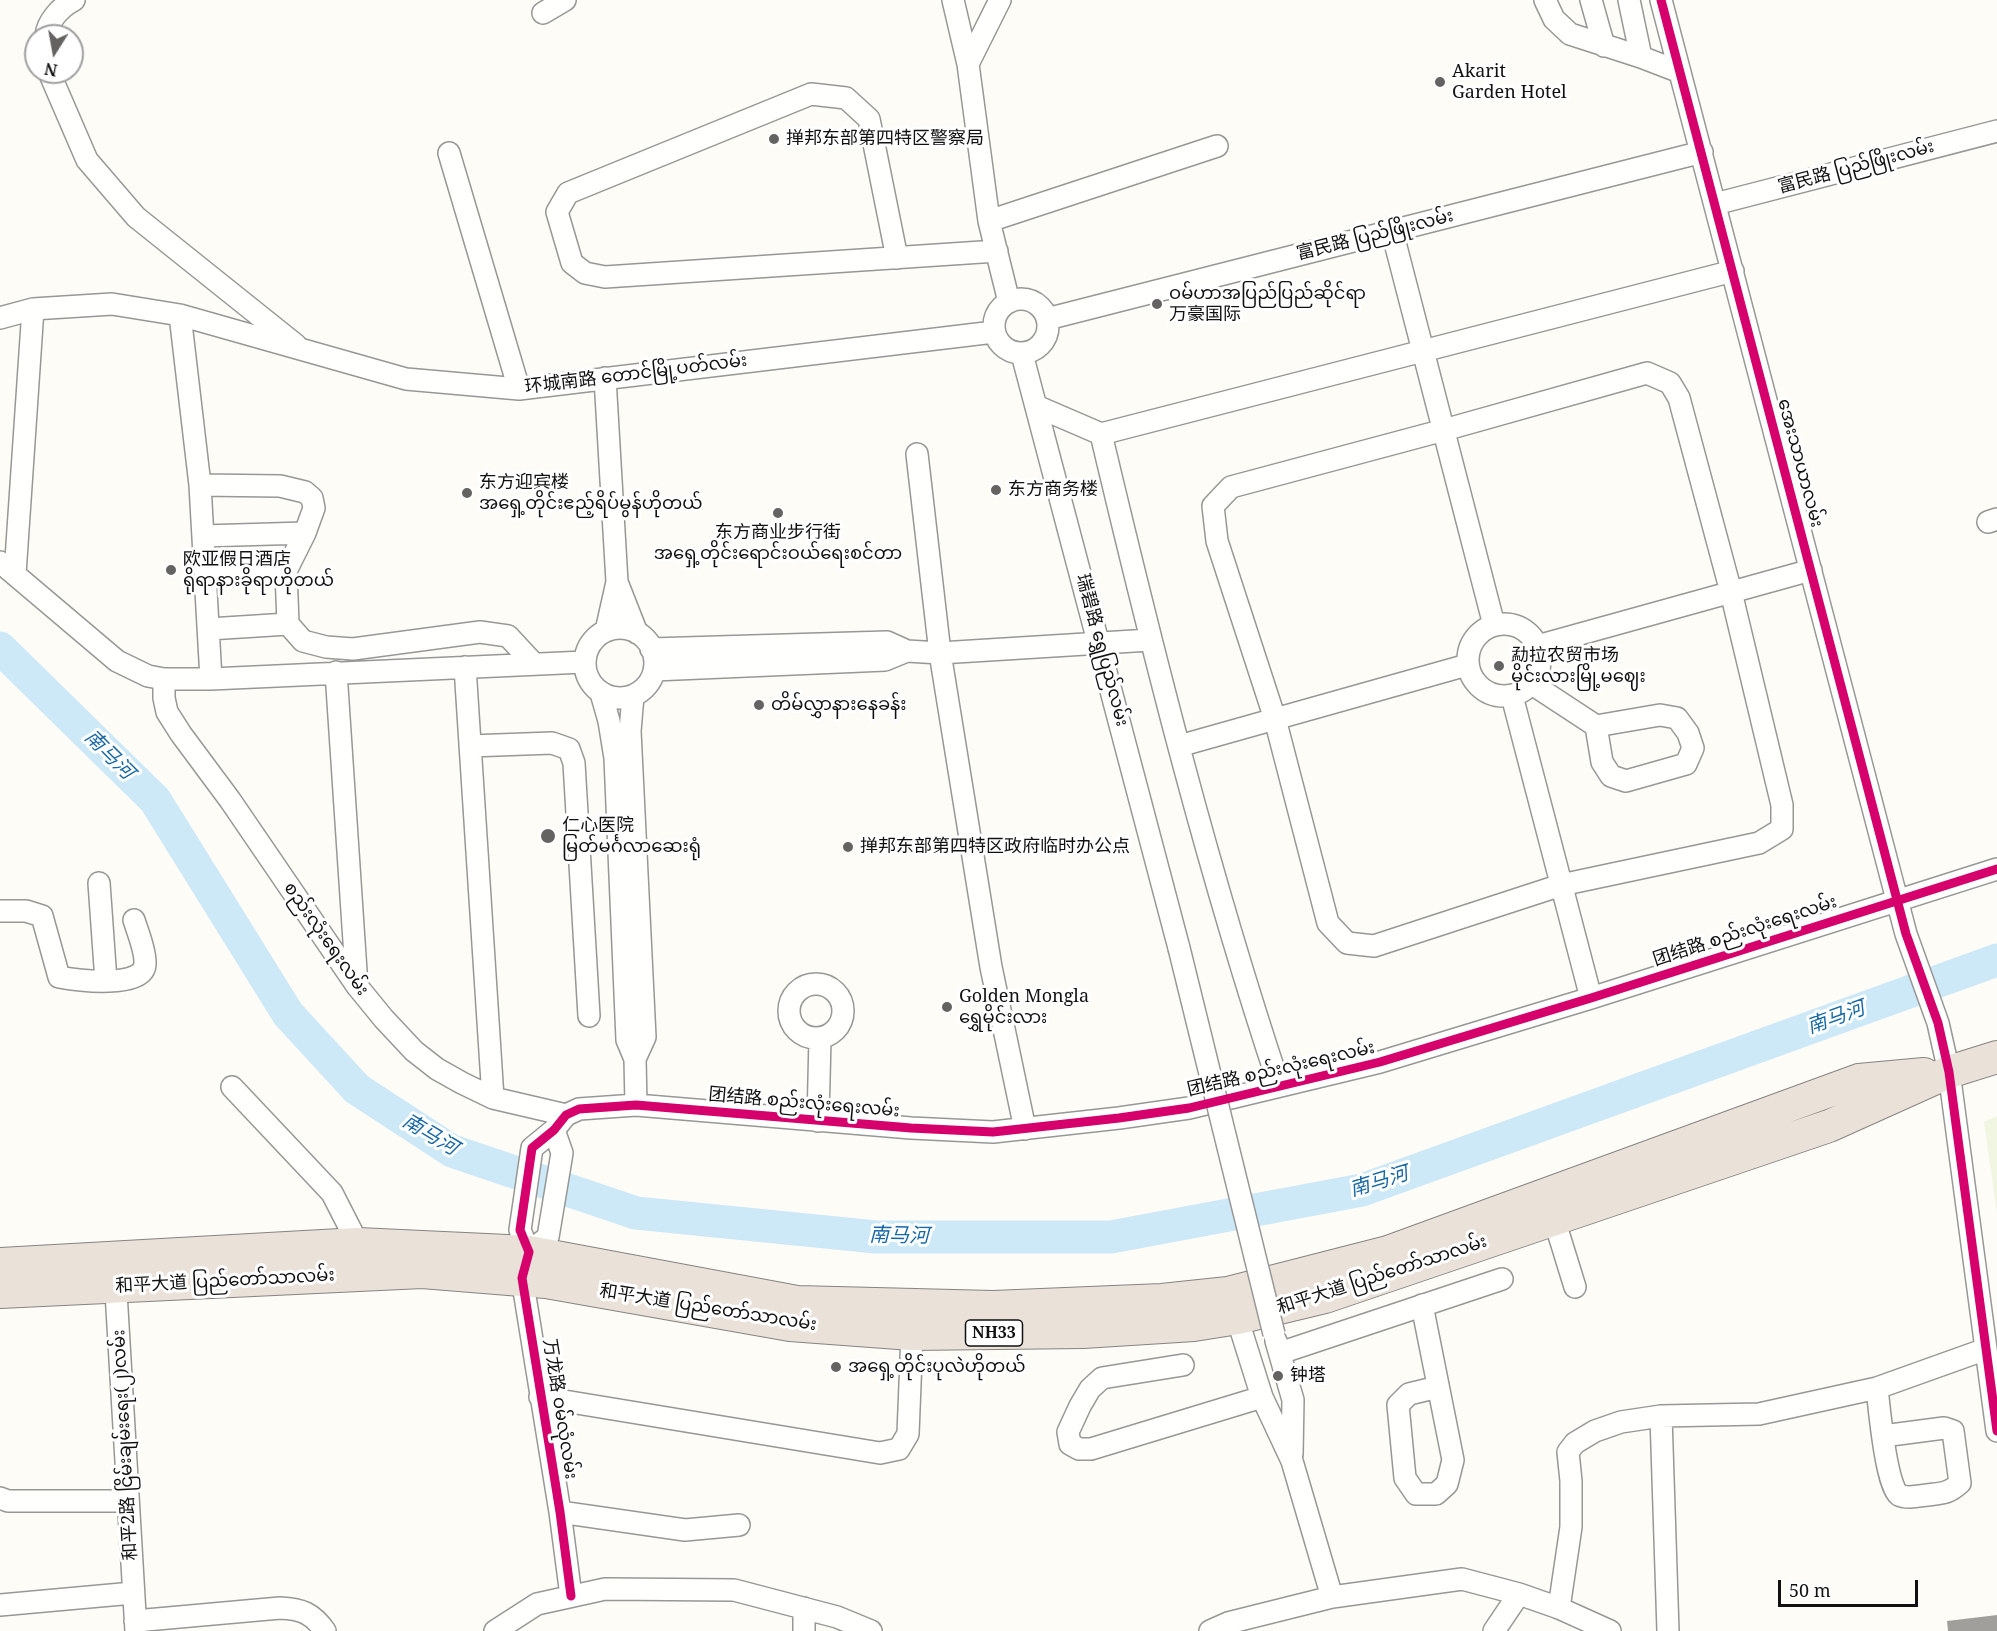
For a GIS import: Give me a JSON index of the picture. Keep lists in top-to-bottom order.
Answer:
{
  "streets": {
    "highway": ["和平大道 ပြည်တော်သာလမ်း", "NH33"],
    "street": [
      "富民路 ပြည်ဖြိုးလမ်း",
      "环城南路 တောင်မြို့ပတ်လမ်း",
      "အေးသာယာလမ်း",
      "瑞碧路 ရွှေပြည်လမ်း",
      "团结路 စည်းလုံးရေးလမ်း",
      "စည်းလုံးရေးလမ်း",
      "万龙路 ဝမ်လုံလမ်း",
      "和平2路 ငြိမ်းချမ်းရေး(၂)လမ်း"
    ]
  },
  "crossings": [
    ["富民路 ပြည်ဖြိုးလမ်း", "环城南路 တောင်မြို့ပတ်လမ်း"],
    ["富民路 ပြည်ဖြိုးလမ်း", "အေးသာယာလမ်း"],
    ["富民路 ပြည်ဖြိုးလမ်း", "瑞碧路 ရွှေပြည်လမ်း"],
    ["环城南路 တောင်မြို့ပတ်လမ်း", "瑞碧路 ရွှေပြည်လမ်း"],
    ["အေးသာယာလမ်း", "团结路 စည်းလုံးရေးလမ်း"],
    ["အေးသာယာလမ်း", "和平大道 ပြည်တော်သာလမ်း"],
    ["团结路 စည်းလုံးရေးလမ်း", "စည်းလုံးရေးလမ်း"],
    ["和平大道 ပြည်တော်သာလမ်း", "万龙路 ဝမ်လုံလမ်း"],
    ["和平大道 ပြည်တော်သာလမ်း", "和平2路 ငြိမ်းချမ်းရေး(၂)လမ်း"]
  ],
  "water": ["南马河"],
  "places": [
    "Akarit Garden Hotel",
    "掸邦东部第四特区警察局",
    "ဝမ်ဟာအပြည်ပြည်ဆိုင်ရာ 万豪国际",
    "东方商务楼",
    "东方迎宾楼 အရှေ့တိုင်းဧည့်ရိပ်မွန်ဟိုတယ်",
    "东方商业步行街 အရှေ့တိုင်းရောင်းဝယ်ရေးစင်တာ",
    "欧亚假日酒店 ရိုရာနားခိုရာဟိုတယ်",
    "勐拉农贸市场 မိုင်းလားမြို့မဈေး",
    "တိမ်လွှာနားနေခန်း",
    "仁心医院 မြတ်မင်္ဂလာဆေးရုံ",
    "掸邦东部第四特区政府临时办公点",
    "Golden Mongla ရွှေမိုင်းလား",
    "အရှေ့တိုင်းပုလဲဟိုတယ်",
    "钟塔"
  ],
  "scale_bar": "50 m",
  "north": "bottom"
}
